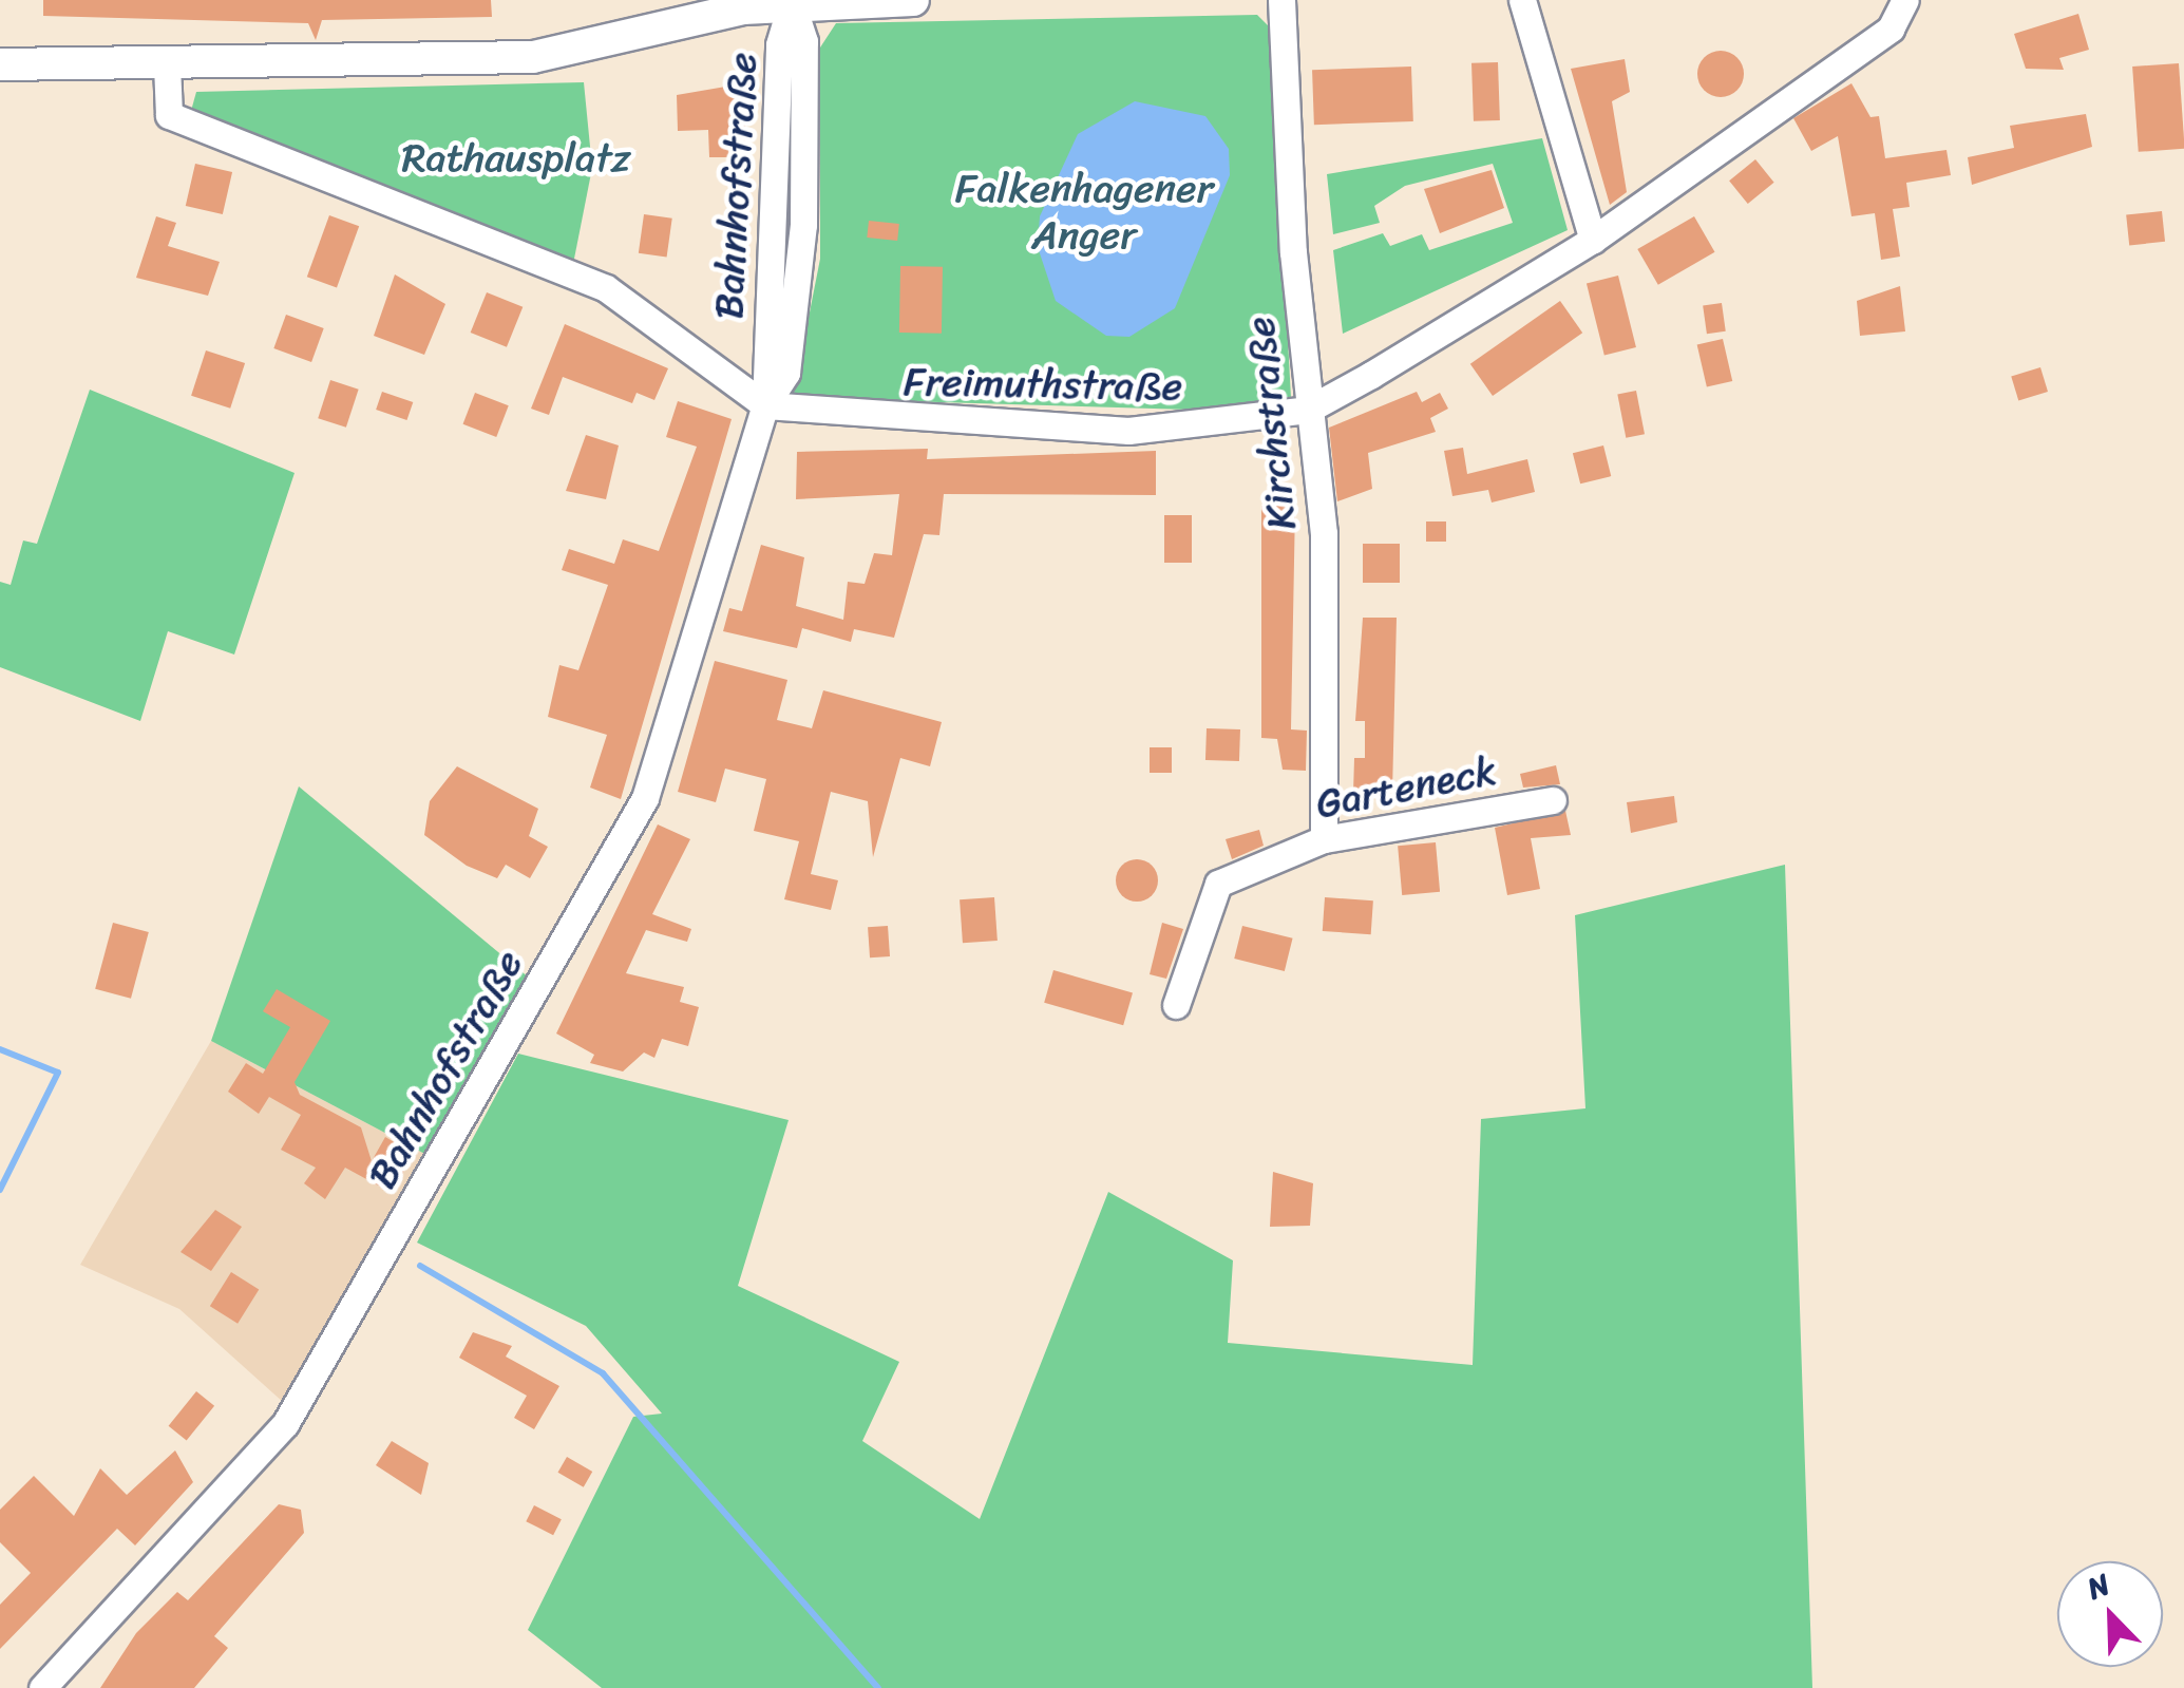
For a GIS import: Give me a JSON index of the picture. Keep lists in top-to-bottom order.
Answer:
{
  "streets": {
    "street": [
      "Bahnhofstraße",
      "Freimuthstraße",
      "Kirchstraße",
      "Garteneck"
    ]
  },
  "crossings": [
    ["Bahnhofstraße", "Freimuthstraße"],
    ["Freimuthstraße", "Kirchstraße"],
    ["Kirchstraße", "Garteneck"]
  ],
  "parks": ["Rathausplatz", "Falkenhagener Anger"],
  "north": "top left"
}
